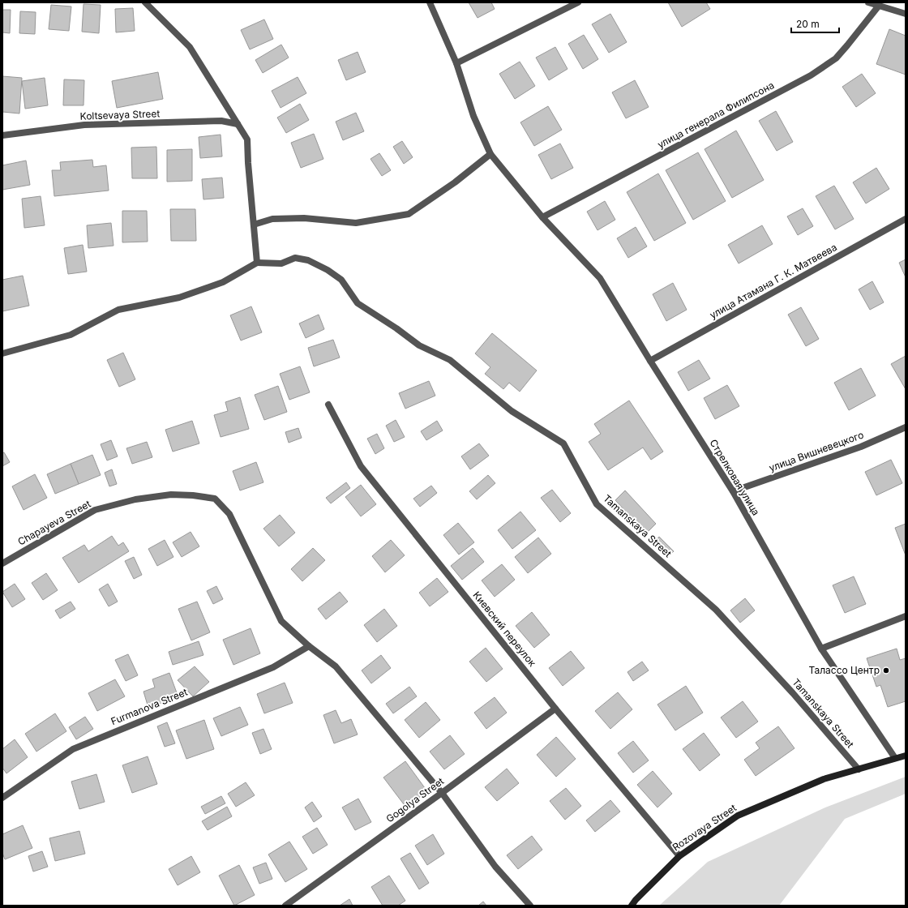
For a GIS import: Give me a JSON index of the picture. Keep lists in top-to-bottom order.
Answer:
{
  "streets": {
    "main road": ["Rozovaya Street"],
    "street": [
      "Koltsevaya Street",
      "улица генерала Филипсона",
      "улица Атамана Г. К. Матвеева",
      "улица Вишневецкого",
      "Стрелковая улица",
      "Chapayeva Street",
      "Tamanskaya Street",
      "Киевский переулок",
      "Furmanova Street",
      "Gogolya Street"
    ]
  },
  "crossings": [
    ["улица генерала Филипсона", "Стрелковая улица"],
    ["улица Атамана Г. К. Матвеева", "Стрелковая улица"],
    ["улица Вишневецкого", "Стрелковая улица"],
    ["Стрелковая улица", "Rozovaya Street"],
    ["Chapayeva Street", "Furmanova Street"],
    ["Tamanskaya Street", "Rozovaya Street"],
    ["Киевский переулок", "Gogolya Street"],
    ["Киевский переулок", "Rozovaya Street"]
  ],
  "places": ["Талассо Центр"],
  "scale_bar": "20 m"
}
